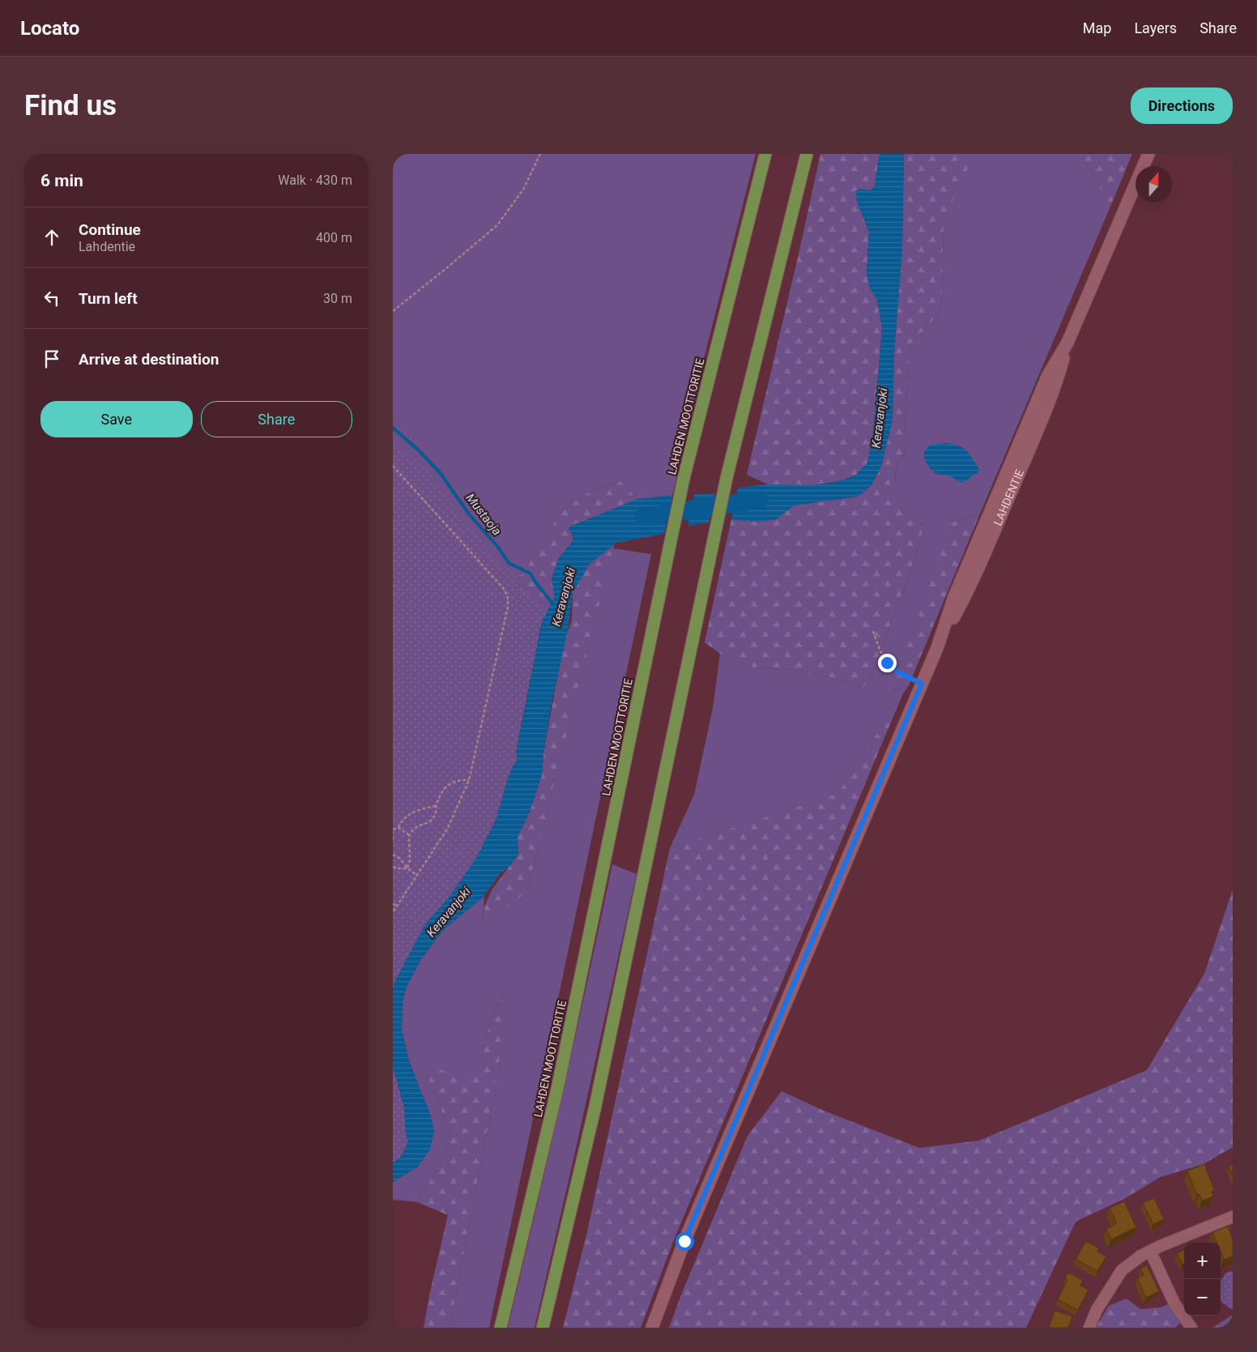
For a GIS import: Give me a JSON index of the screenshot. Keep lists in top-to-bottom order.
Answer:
{
  "streets": {
    "highway": ["LAHDEN MOOTTORITIE"],
    "main road": ["LAHDENTIE"]
  },
  "water": ["Keravanjoki", "Mustaoja"],
  "north": "top",
  "page": {
    "header": "Locato",
    "nav": ["Map", "Layers", "Share"],
    "buttons": [
      "Directions",
      ["Save", "Share"]
    ],
    "title": "Find us",
    "heading": ["6 min", "Walk · 430 m"],
    "list": [
      ["Continue", "Lahdentie", "400 m"],
      ["Turn left", "30 m"],
      "Arrive at destination"
    ],
    "map_buttons": ["+", "−"]
  }
}
